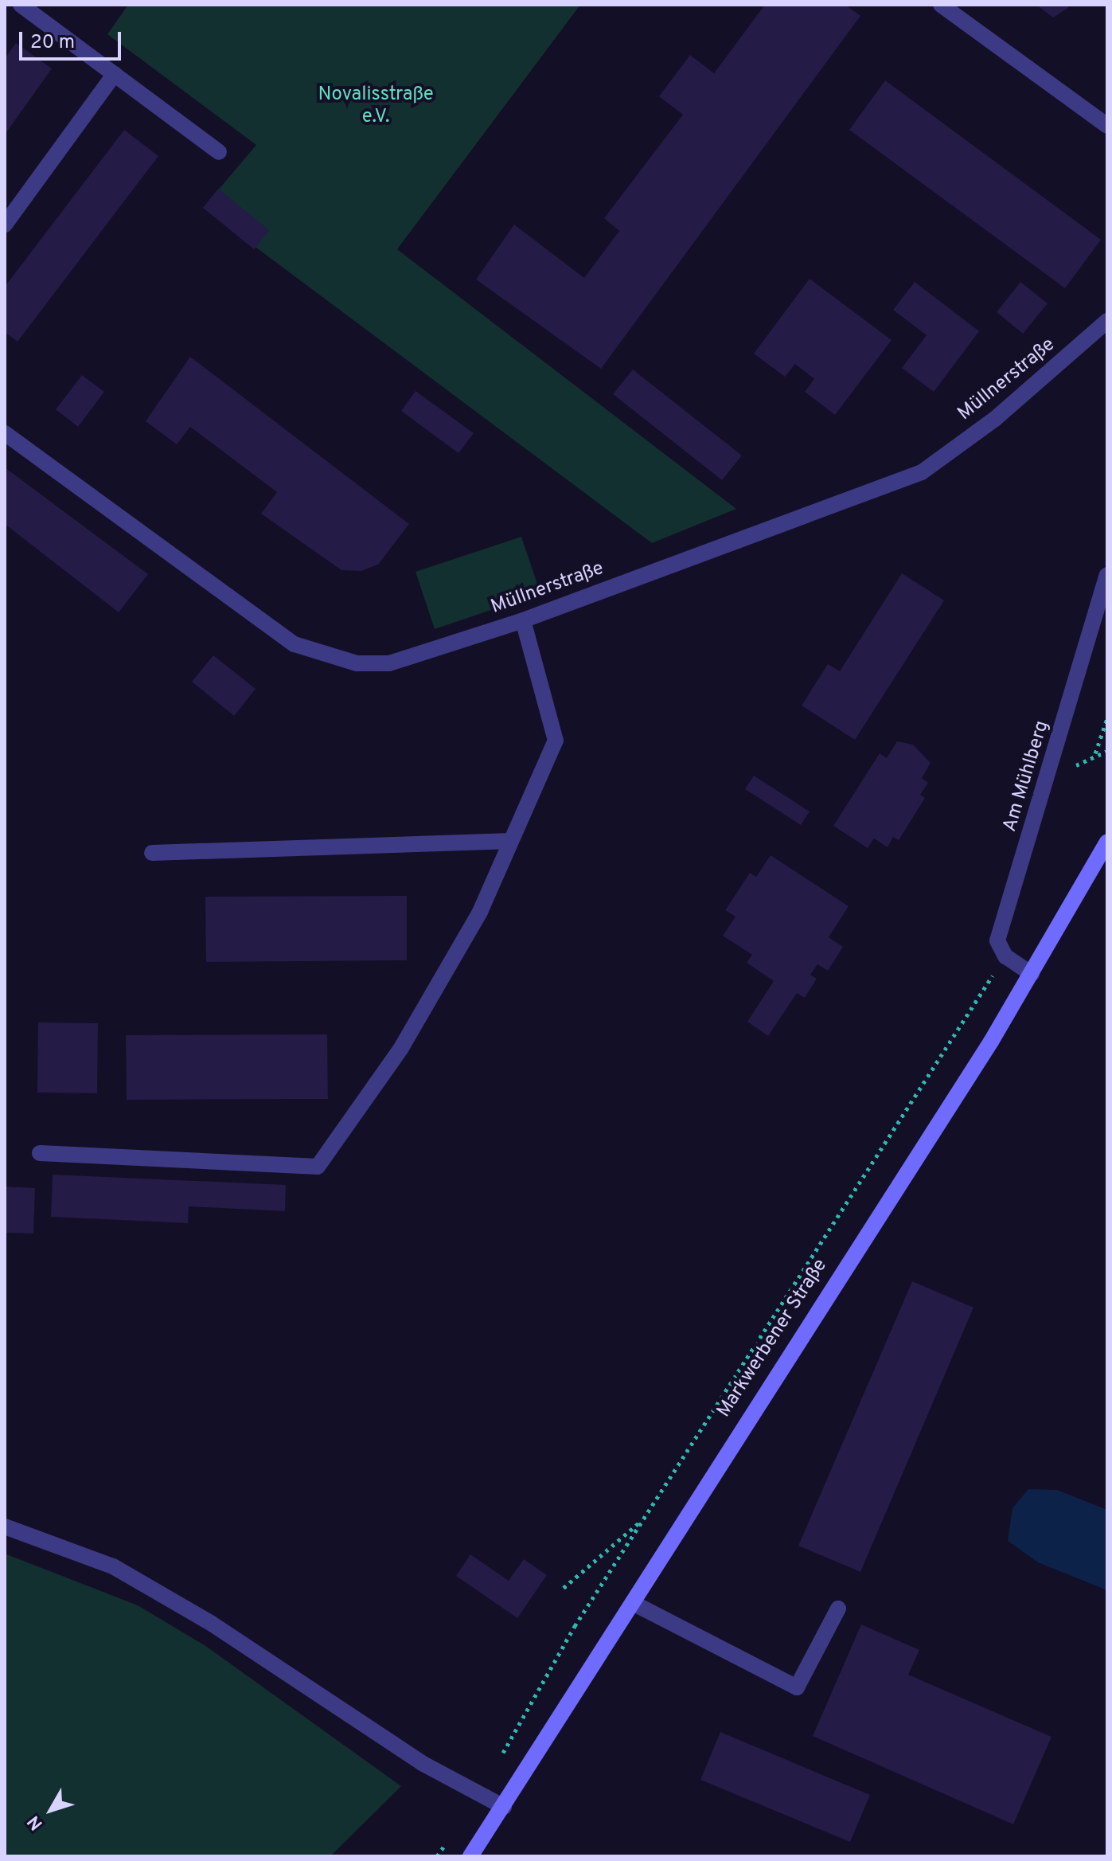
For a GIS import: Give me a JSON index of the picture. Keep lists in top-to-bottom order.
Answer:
{
  "streets": {
    "main road": ["Markwerbener Straße"],
    "street": ["Müllnerstraße", "Am Mühlberg"]
  },
  "parks": ["Novalisstraße e.V."],
  "scale_bar": "20 m",
  "north": "bottom left"
}
